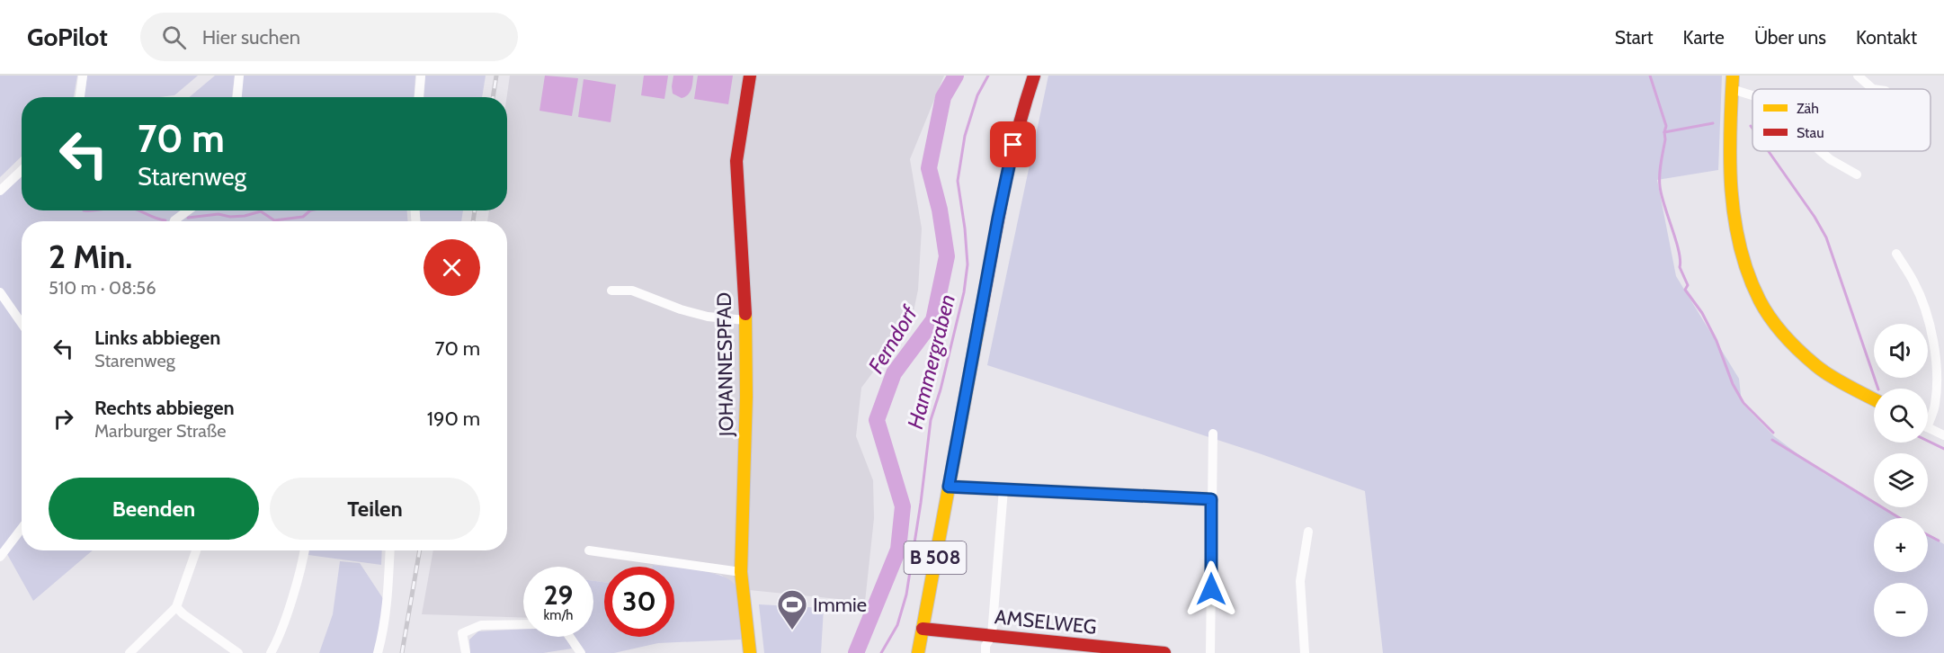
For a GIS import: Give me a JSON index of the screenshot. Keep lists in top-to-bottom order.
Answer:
{
  "streets": {
    "street": ["JOHANNESPFAD", "B 508", "AMSELWEG"]
  },
  "crossings": [
    ["B 508", "AMSELWEG"]
  ],
  "water": ["Ferndorf", "Hammergraben"],
  "places": {
    "sports": ["Immie"]
  },
  "legend": ["Zäh", "Stau"],
  "page": {
    "header": "GoPilot",
    "search": "Hier suchen",
    "nav": [
      "Start",
      "Karte",
      "Über uns",
      "Kontakt"
    ],
    "turn": ["70 m", "Starenweg"],
    "heading": ["2 Min.", "510 m · 08:56"],
    "list": [
      {
        "name": "Links abbiegen",
        "note": "Starenweg",
        "value": "70 m"
      },
      {
        "name": "Rechts abbiegen",
        "note": "Marburger Straße",
        "value": "190 m"
      }
    ],
    "map_buttons": ["+", "−"],
    "buttons": ["Beenden", "Teilen"],
    "speed": "29 km/h",
    "limit": "30"
  }
}
